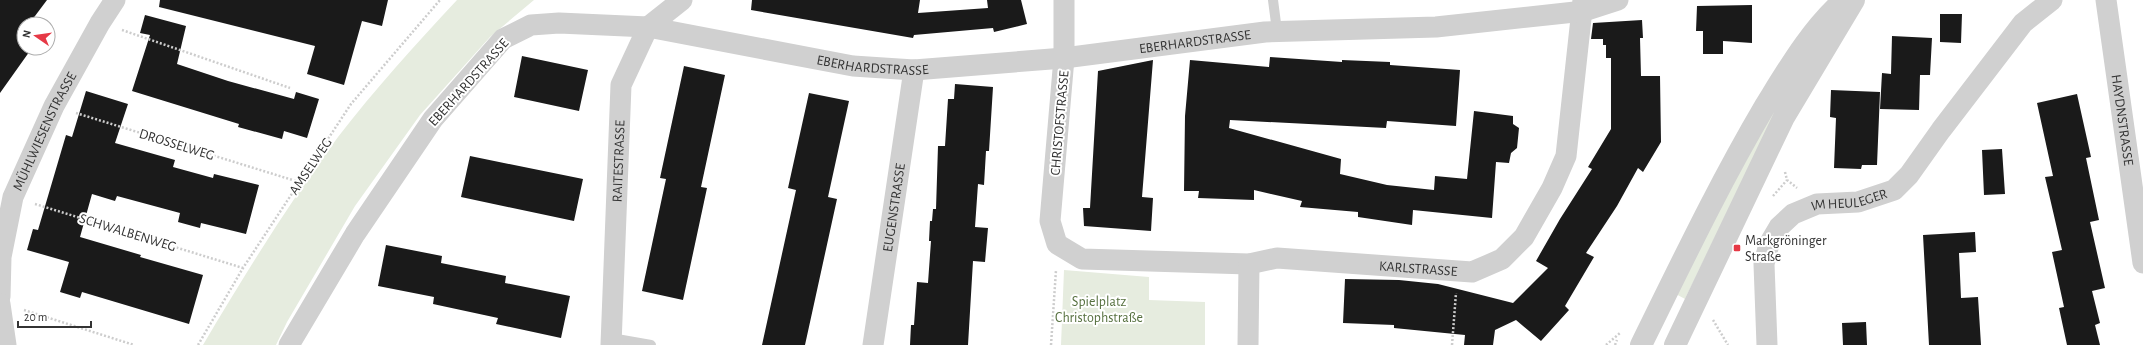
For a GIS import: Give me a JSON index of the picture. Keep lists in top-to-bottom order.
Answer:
{
  "streets": {
    "street": [
      "EBERHARDSTRASSE",
      "HAYDNSTRASSE",
      "CHRISTOFSTRASSE",
      "MÜHLWIESENSTRASSE",
      "RAITESTRASSE",
      "IM HEULEGER",
      "EUGENSTRASSE",
      "KARLSTRASSE"
    ],
    "path": ["DROSSELWEG", "AMSELWEG", "SCHWALBENWEG"]
  },
  "crossings": [
    ["EBERHARDSTRASSE", "CHRISTOFSTRASSE"],
    ["EBERHARDSTRASSE", "RAITESTRASSE"],
    ["EBERHARDSTRASSE", "EUGENSTRASSE"],
    ["EBERHARDSTRASSE", "KARLSTRASSE"],
    ["CHRISTOFSTRASSE", "KARLSTRASSE"],
    ["MÜHLWIESENSTRASSE", "DROSSELWEG"],
    ["MÜHLWIESENSTRASSE", "SCHWALBENWEG"],
    ["DROSSELWEG", "AMSELWEG"],
    ["AMSELWEG", "SCHWALBENWEG"]
  ],
  "parks": ["Spielplatz Christophstraße"],
  "places": {
    "transit": ["Markgröninger Straße"]
  },
  "scale_bar": "20 m",
  "north": "left"
}
